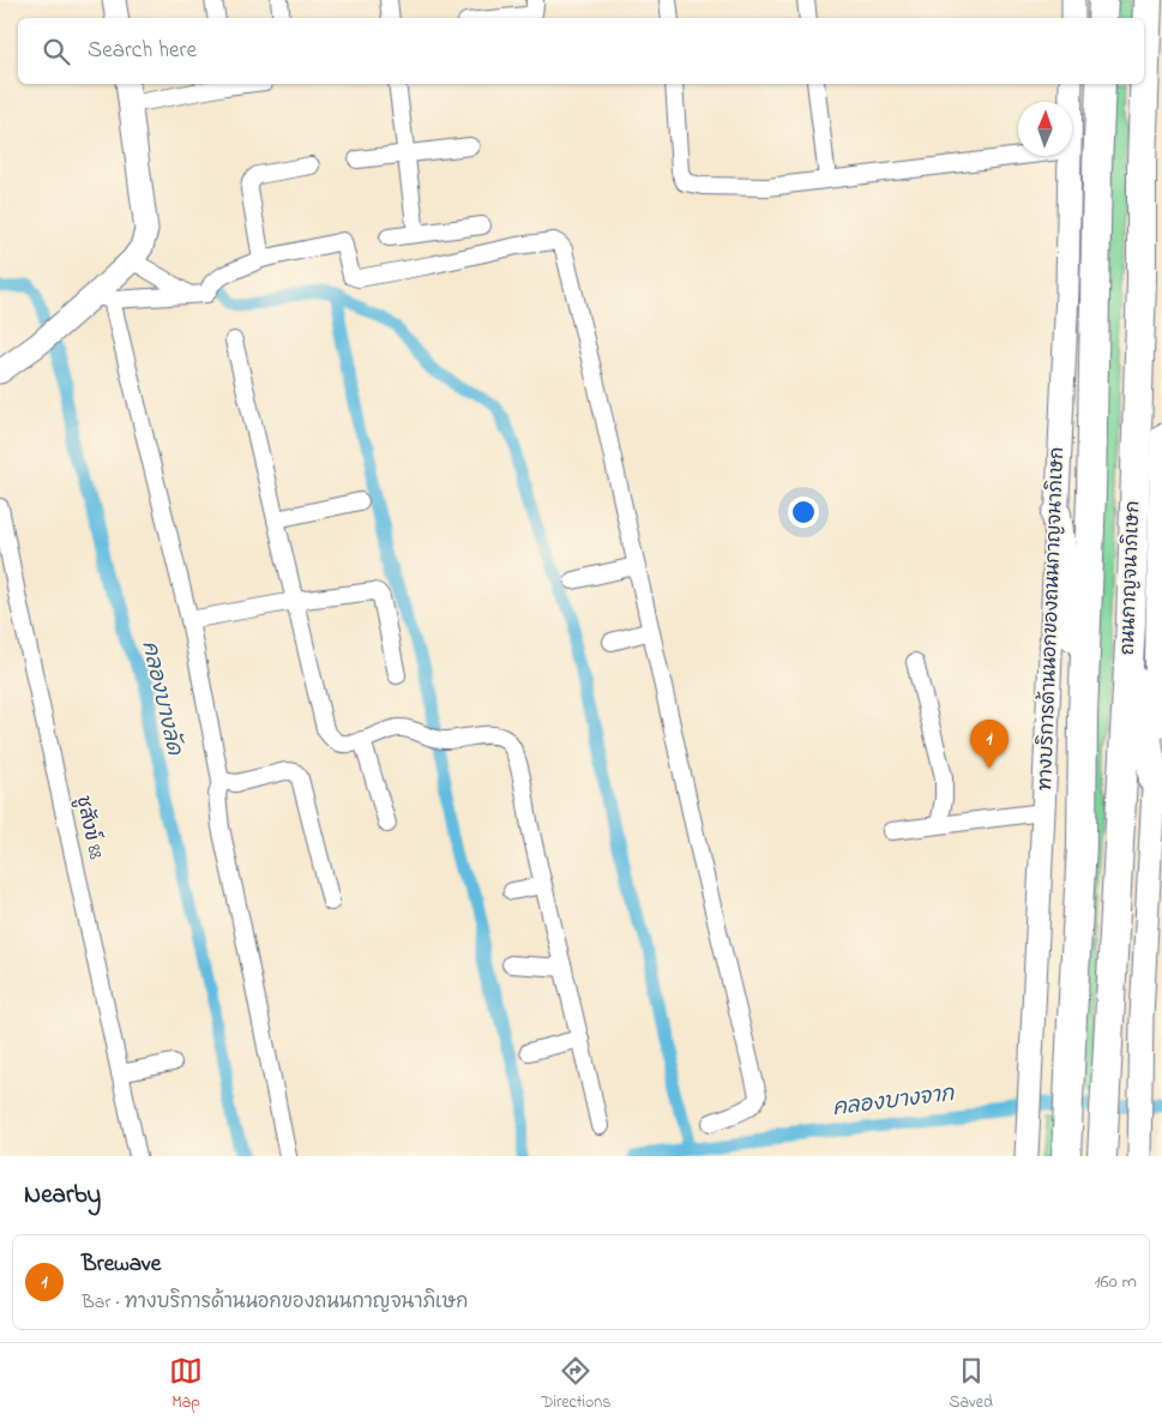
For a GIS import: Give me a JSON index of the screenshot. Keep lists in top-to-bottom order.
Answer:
{
  "streets": {
    "highway": ["ถนนกาญจนาภิเษก"],
    "main road": ["ทางบริการด้านนอกของถนนกาญจนาภิเษก"],
    "street": ["ชูสังข์ 88"]
  },
  "water": ["คลองบางลัด", "คลองบางจาก"],
  "north": "top",
  "page": {
    "search": "Search here",
    "pins": "1",
    "heading": "Nearby",
    "list": [
      {
        "mark": "1",
        "name": "Brewave",
        "note": "Bar · ทางบริการด้านนอกของถนนกาญจนาภิเษก",
        "value": "160 m"
      }
    ],
    "nav": ["Map", "Directions", "Saved"]
  }
}
